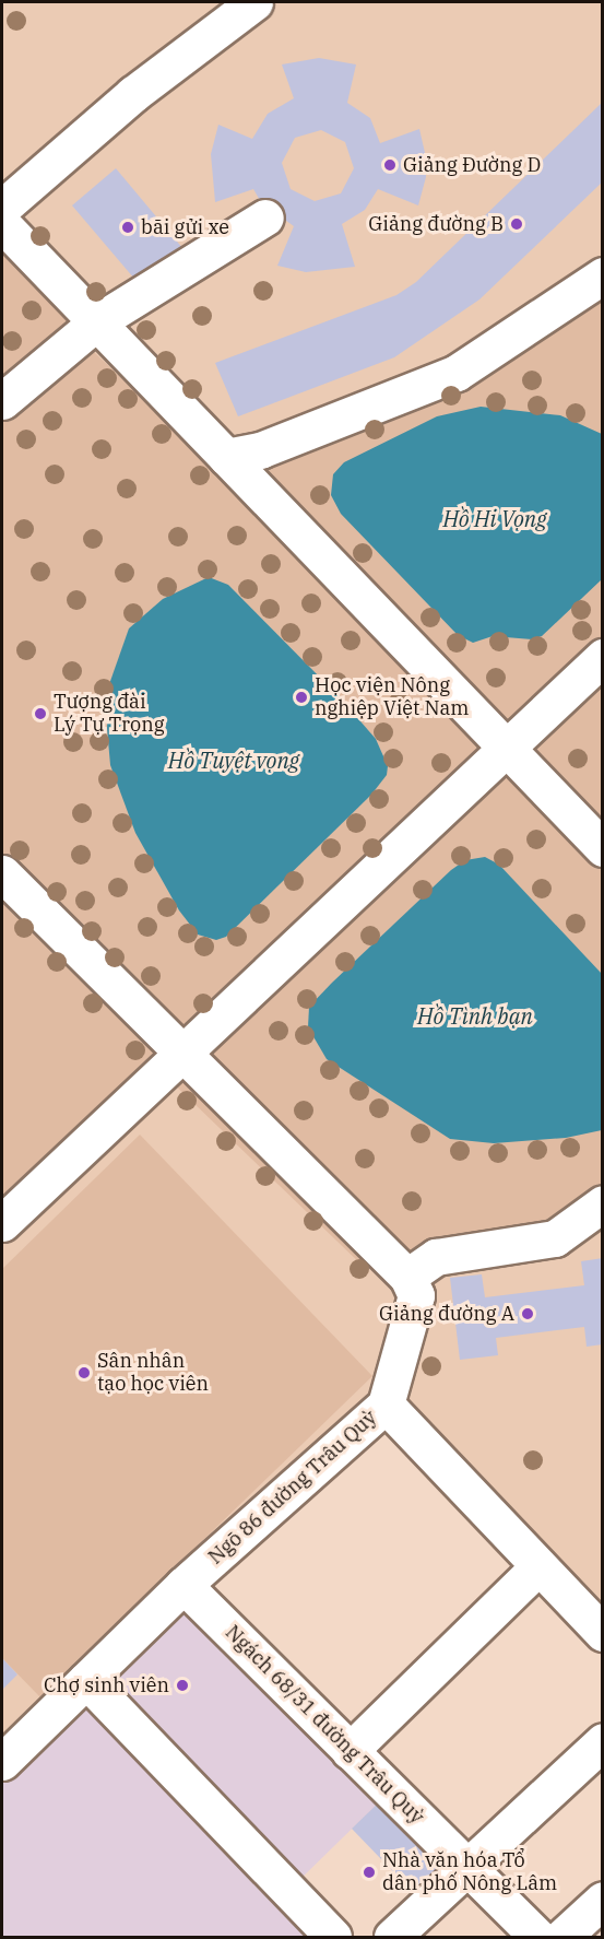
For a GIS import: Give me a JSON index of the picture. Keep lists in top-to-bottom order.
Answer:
{
  "streets": {
    "street": ["Ngõ 86 đường Trâu Quỳ", "Ngách 68/31 đường Trâu Quỳ"]
  },
  "crossings": [
    ["Ngõ 86 đường Trâu Quỳ", "Ngách 68/31 đường Trâu Quỳ"]
  ],
  "water": ["Hồ Hi Vọng", "Hồ Tuyệt vọng", "Hồ Tình bạn"],
  "places": [
    "Giảng Đường D",
    "Giảng đường B",
    "bãi gửi xe",
    "Học viện Nông nghiệp Việt Nam",
    "Tượng đài Lý Tự Trọng",
    "Giảng đường A",
    "Sân nhân tạo học viên",
    "Chợ sinh viên",
    "Nhà văn hóa Tổ dân phố Nông Lâm"
  ]
}
